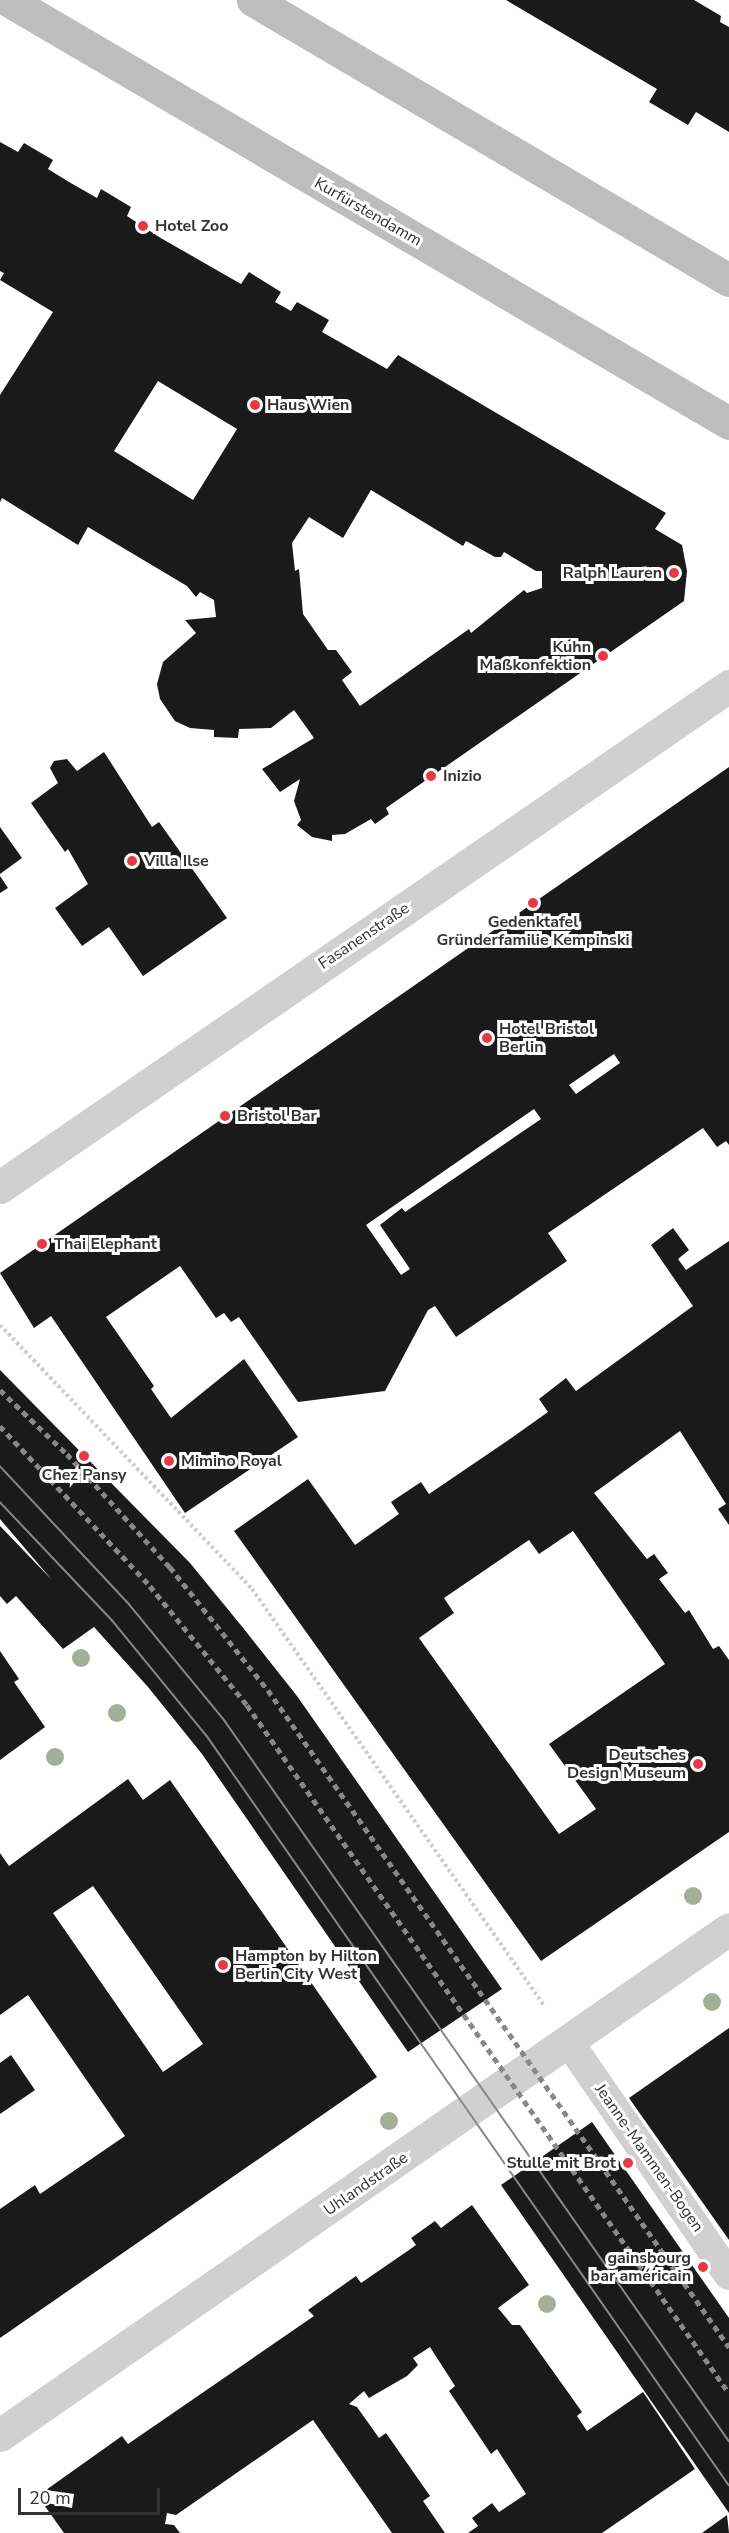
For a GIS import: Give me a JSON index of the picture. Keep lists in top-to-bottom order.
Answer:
{
  "streets": {
    "main road": ["Kurfürstendamm"],
    "street": ["Fasanenstraße", "Jeanne-Mammen-Bogen", "Uhlandstraße"]
  },
  "crossings": [
    ["Jeanne-Mammen-Bogen", "Uhlandstraße"]
  ],
  "places": [
    "Hotel Zoo",
    "Haus Wien",
    "Ralph Lauren",
    "Kuhn Maßkonfektion",
    "Inizio",
    "Villa Ilse",
    "Gedenktafel Gründerfamilie Kempinski",
    "Hotel Bristol Berlin",
    "Bristol Bar",
    "Thai Elephant",
    "Chez Pansy",
    "Mimino Royal",
    "Deutsches Design Museum",
    "Hampton by Hilton Berlin City West",
    "Stulle mit Brot",
    "gainsbourg bar américain"
  ],
  "scale_bar": "20 m"
}
